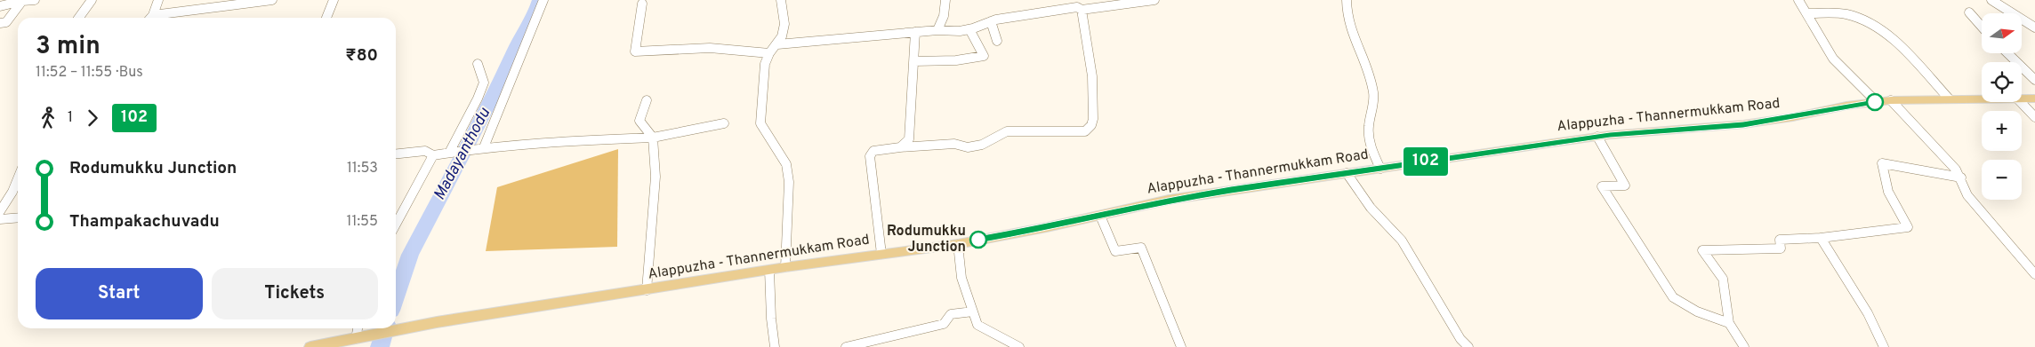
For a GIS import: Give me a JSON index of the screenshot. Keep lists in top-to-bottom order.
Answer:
{
  "streets": {
    "main road": ["Alappuzha - Thannermukkam Road"]
  },
  "water": ["Madayanthodu"],
  "places": ["Rodumukku Junction"],
  "lines": ["bus line 102"],
  "north": "right",
  "page": {
    "on_map": "102",
    "map_buttons": ["+", "−"],
    "heading": ["3 min", "11:52 – 11:55 · Bus", "₹80"],
    "legs": ["1", "102"],
    "list": [
      {
        "name": "Rodumukku Junction",
        "value": "11:53"
      },
      {
        "name": "Thampakachuvadu",
        "value": "11:55"
      }
    ],
    "buttons": ["Start", "Tickets"]
  }
}
